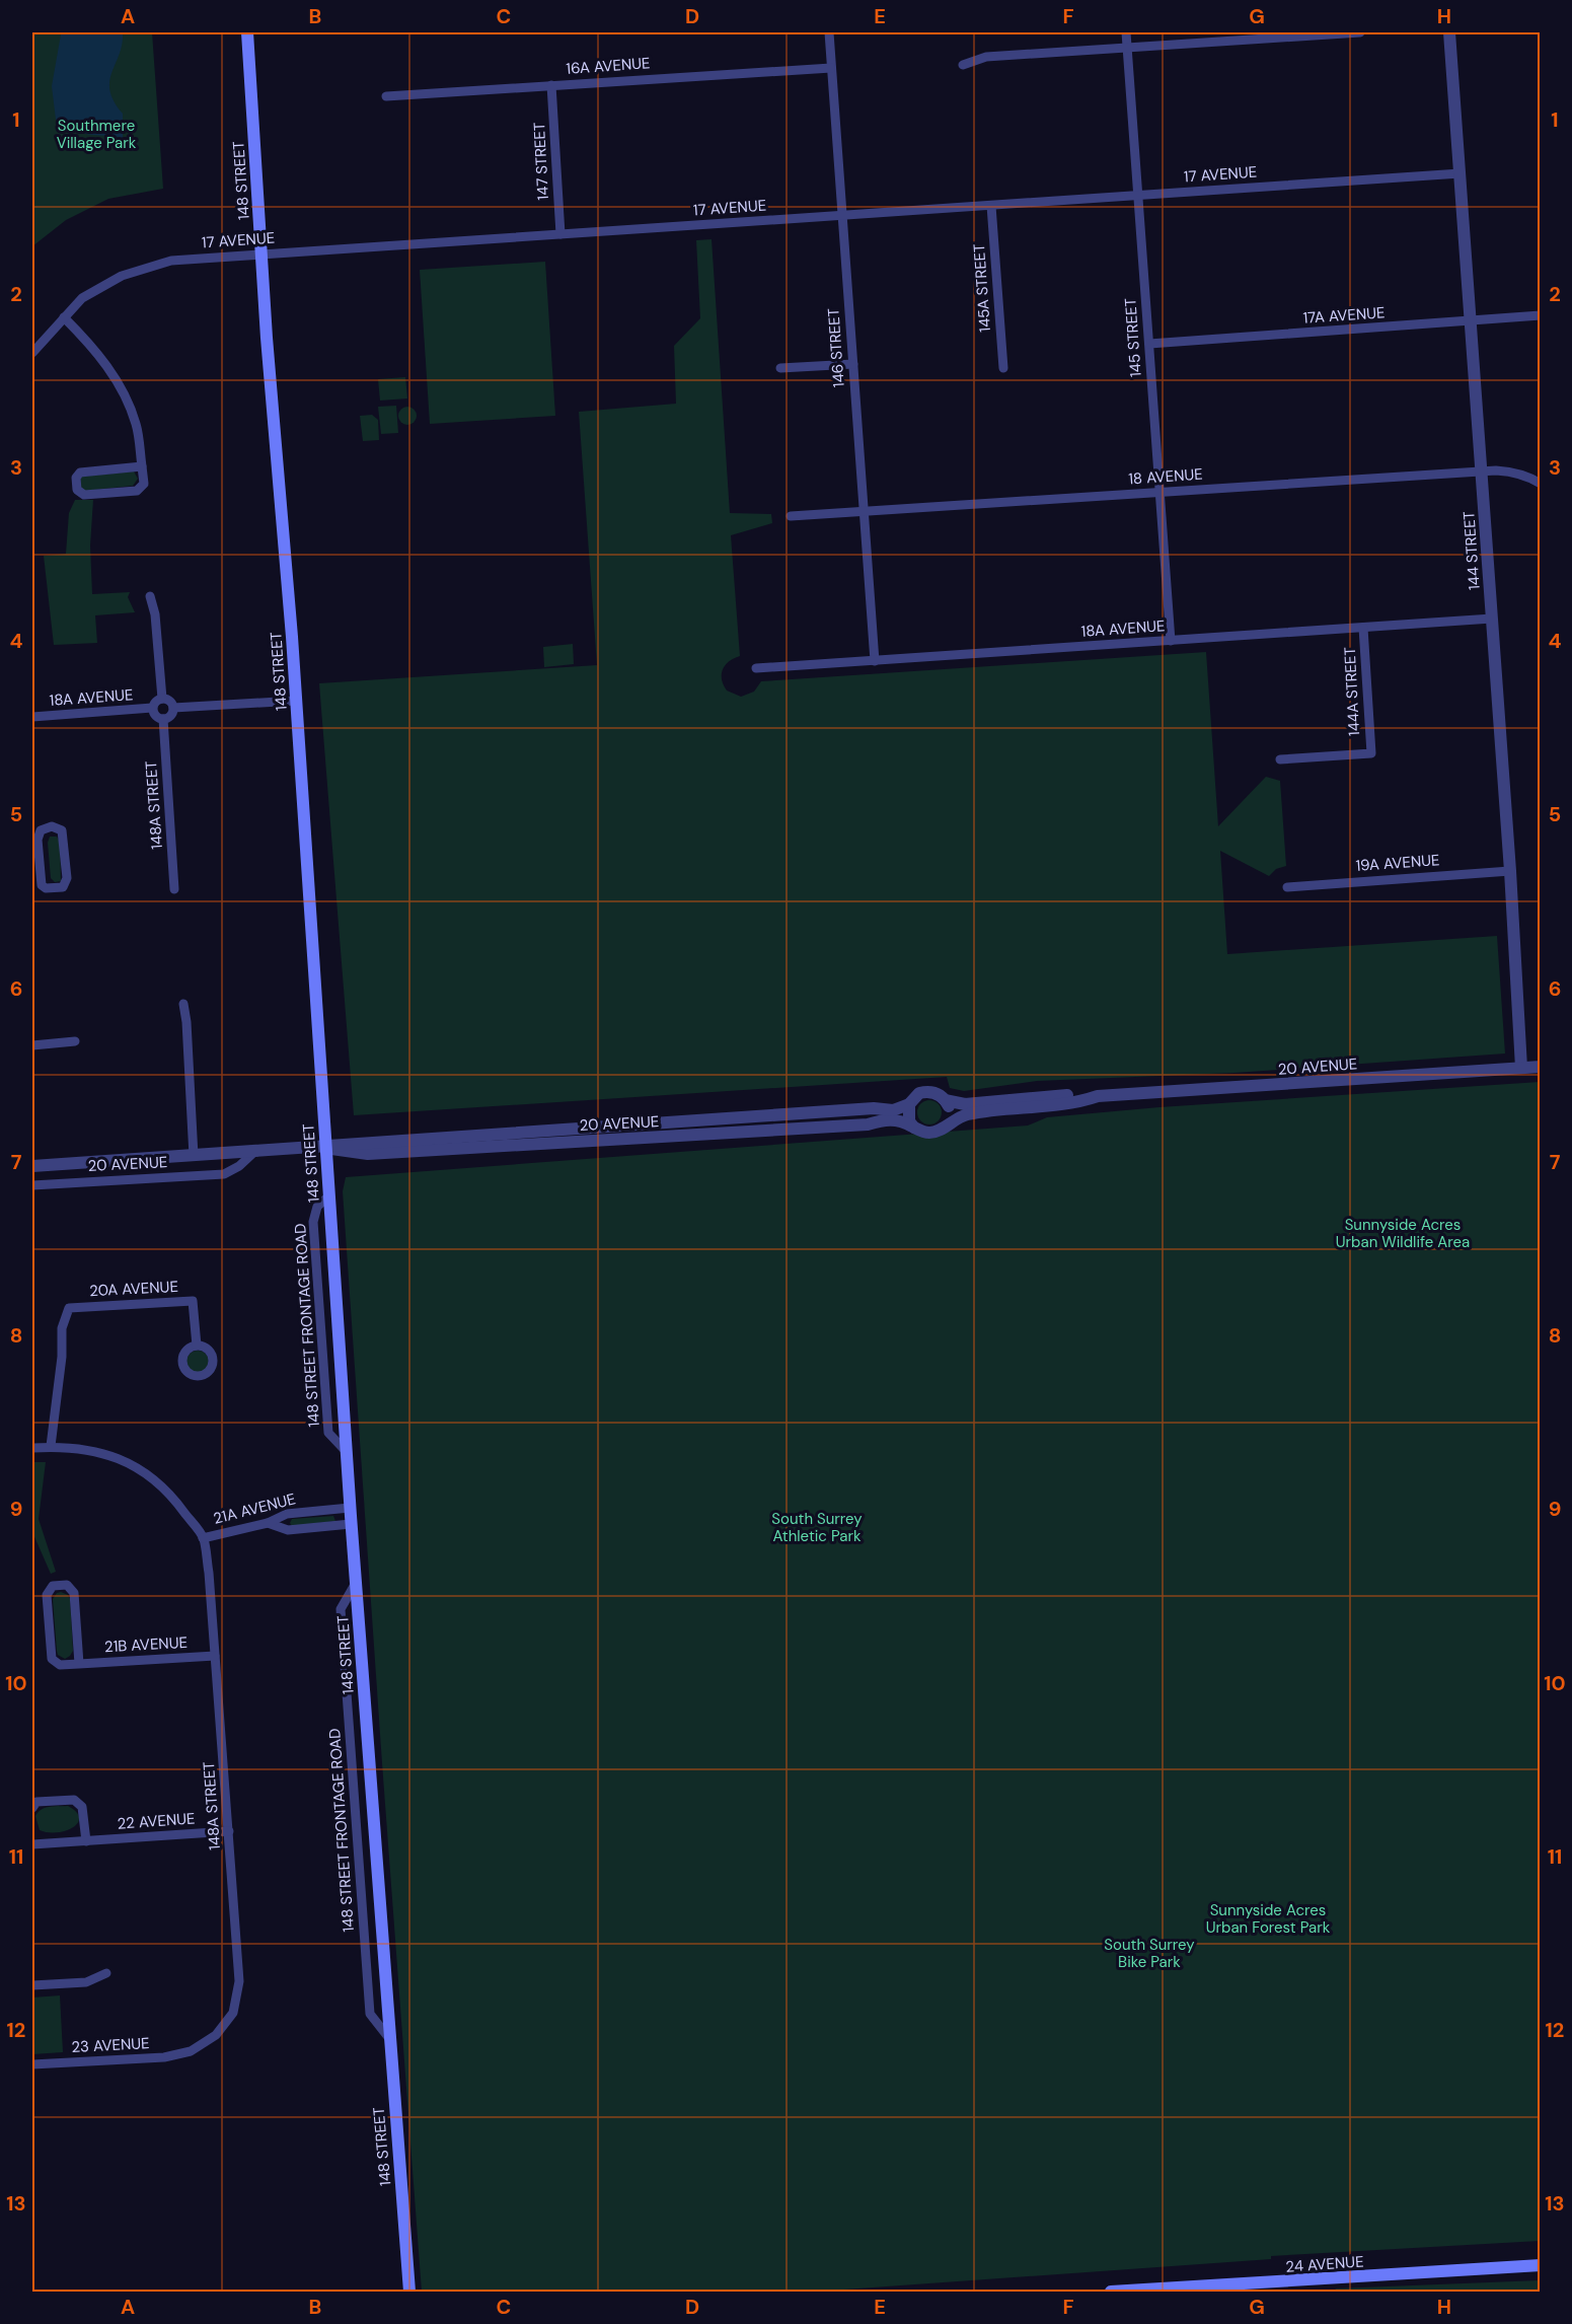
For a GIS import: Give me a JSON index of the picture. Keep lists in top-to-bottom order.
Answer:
{
  "streets": {
    "main road": ["148 STREET", "24 AVENUE"],
    "street": [
      "16A AVENUE",
      "147 STREET",
      "17 AVENUE",
      "145A STREET",
      "17A AVENUE",
      "145 STREET",
      "146 STREET",
      "18 AVENUE",
      "144 STREET",
      "18A AVENUE",
      "144A STREET",
      "148A STREET",
      "19A AVENUE",
      "20 AVENUE",
      "20A AVENUE",
      "21A AVENUE",
      "21B AVENUE",
      "22 AVENUE",
      "23 AVENUE"
    ]
  },
  "crossings": [
    ["16A AVENUE", "147 STREET"],
    ["16A AVENUE", "146 STREET"],
    ["147 STREET", "17 AVENUE"],
    ["17 AVENUE", "148 STREET"],
    ["17 AVENUE", "145A STREET"],
    ["17 AVENUE", "145 STREET"],
    ["17 AVENUE", "146 STREET"],
    ["17 AVENUE", "144 STREET"],
    ["148 STREET", "20 AVENUE"],
    ["148 STREET", "21A AVENUE"],
    ["17A AVENUE", "145 STREET"],
    ["17A AVENUE", "144 STREET"],
    ["145 STREET", "18 AVENUE"],
    ["145 STREET", "18A AVENUE"],
    ["146 STREET", "18 AVENUE"],
    ["146 STREET", "18A AVENUE"],
    ["18 AVENUE", "144 STREET"],
    ["144 STREET", "18A AVENUE"],
    ["144 STREET", "19A AVENUE"],
    ["144 STREET", "20 AVENUE"],
    ["18A AVENUE", "144A STREET"],
    ["18A AVENUE", "148A STREET"],
    ["148A STREET", "21A AVENUE"],
    ["148A STREET", "21B AVENUE"],
    ["148A STREET", "22 AVENUE"],
    ["148A STREET", "23 AVENUE"]
  ],
  "parks": [
    "Southmere Village Park",
    "Sunnyside Acres Urban Wildlife Area",
    "South Surrey Athletic Park",
    "Sunnyside Acres Urban Forest Park",
    "South Surrey Bike Park"
  ],
  "grid": {
    "columns": [
      "A",
      "B",
      "C",
      "D",
      "E",
      "F",
      "G",
      "H"
    ],
    "rows": [
      "1",
      "2",
      "3",
      "4",
      "5",
      "6",
      "7",
      "8",
      "9",
      "10",
      "11",
      "12",
      "13"
    ]
  }
}
